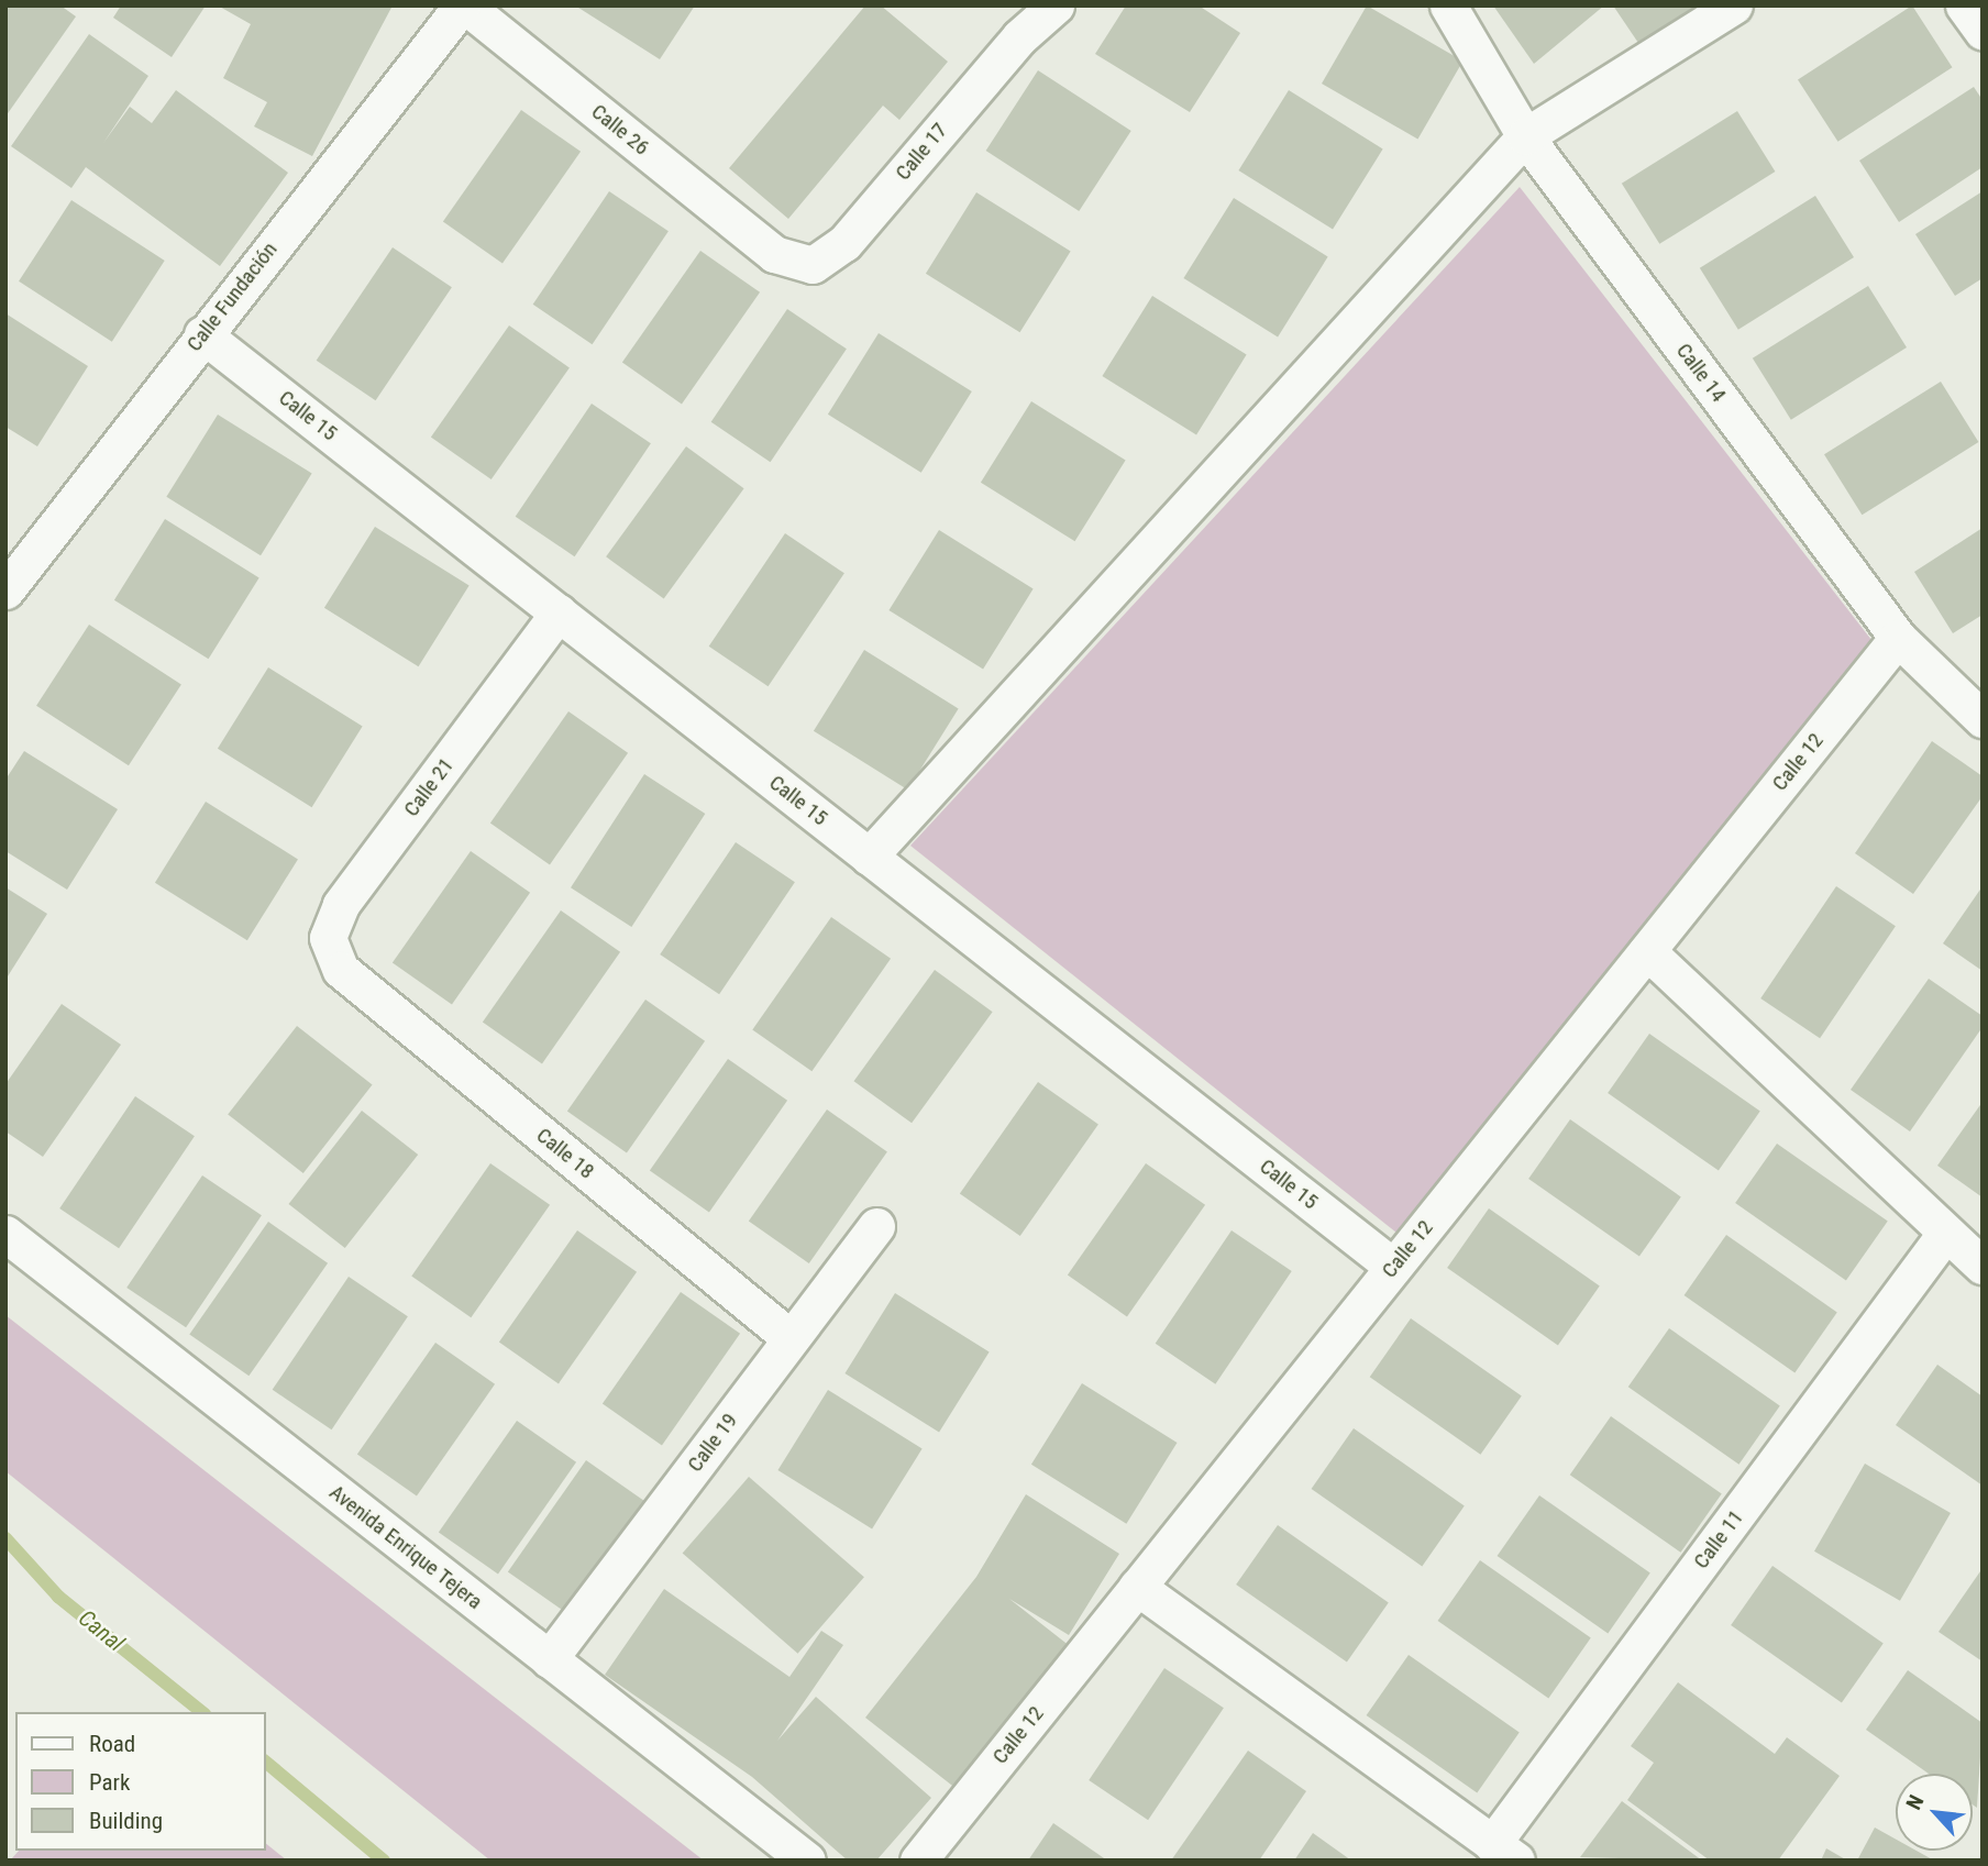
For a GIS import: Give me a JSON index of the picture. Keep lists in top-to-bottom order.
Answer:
{
  "streets": {
    "street": [
      "Calle 26",
      "Calle 17",
      "Calle Fundación",
      "Calle 14",
      "Calle 15",
      "Calle 12",
      "Calle 21",
      "Calle 18",
      "Calle 19",
      "Calle 11",
      "Avenida Enrique Tejera"
    ]
  },
  "crossings": [
    ["Calle 26", "Calle 17"],
    ["Calle 26", "Calle Fundación"],
    ["Calle Fundación", "Calle 15"],
    ["Calle 14", "Calle 12"],
    ["Calle 15", "Calle 12"],
    ["Calle 15", "Calle 21"],
    ["Calle 21", "Calle 18"],
    ["Calle 18", "Calle 19"],
    ["Calle 19", "Avenida Enrique Tejera"]
  ],
  "water": ["Canal"],
  "legend": ["Road", "Park", "Building"],
  "north": "top left"
}
